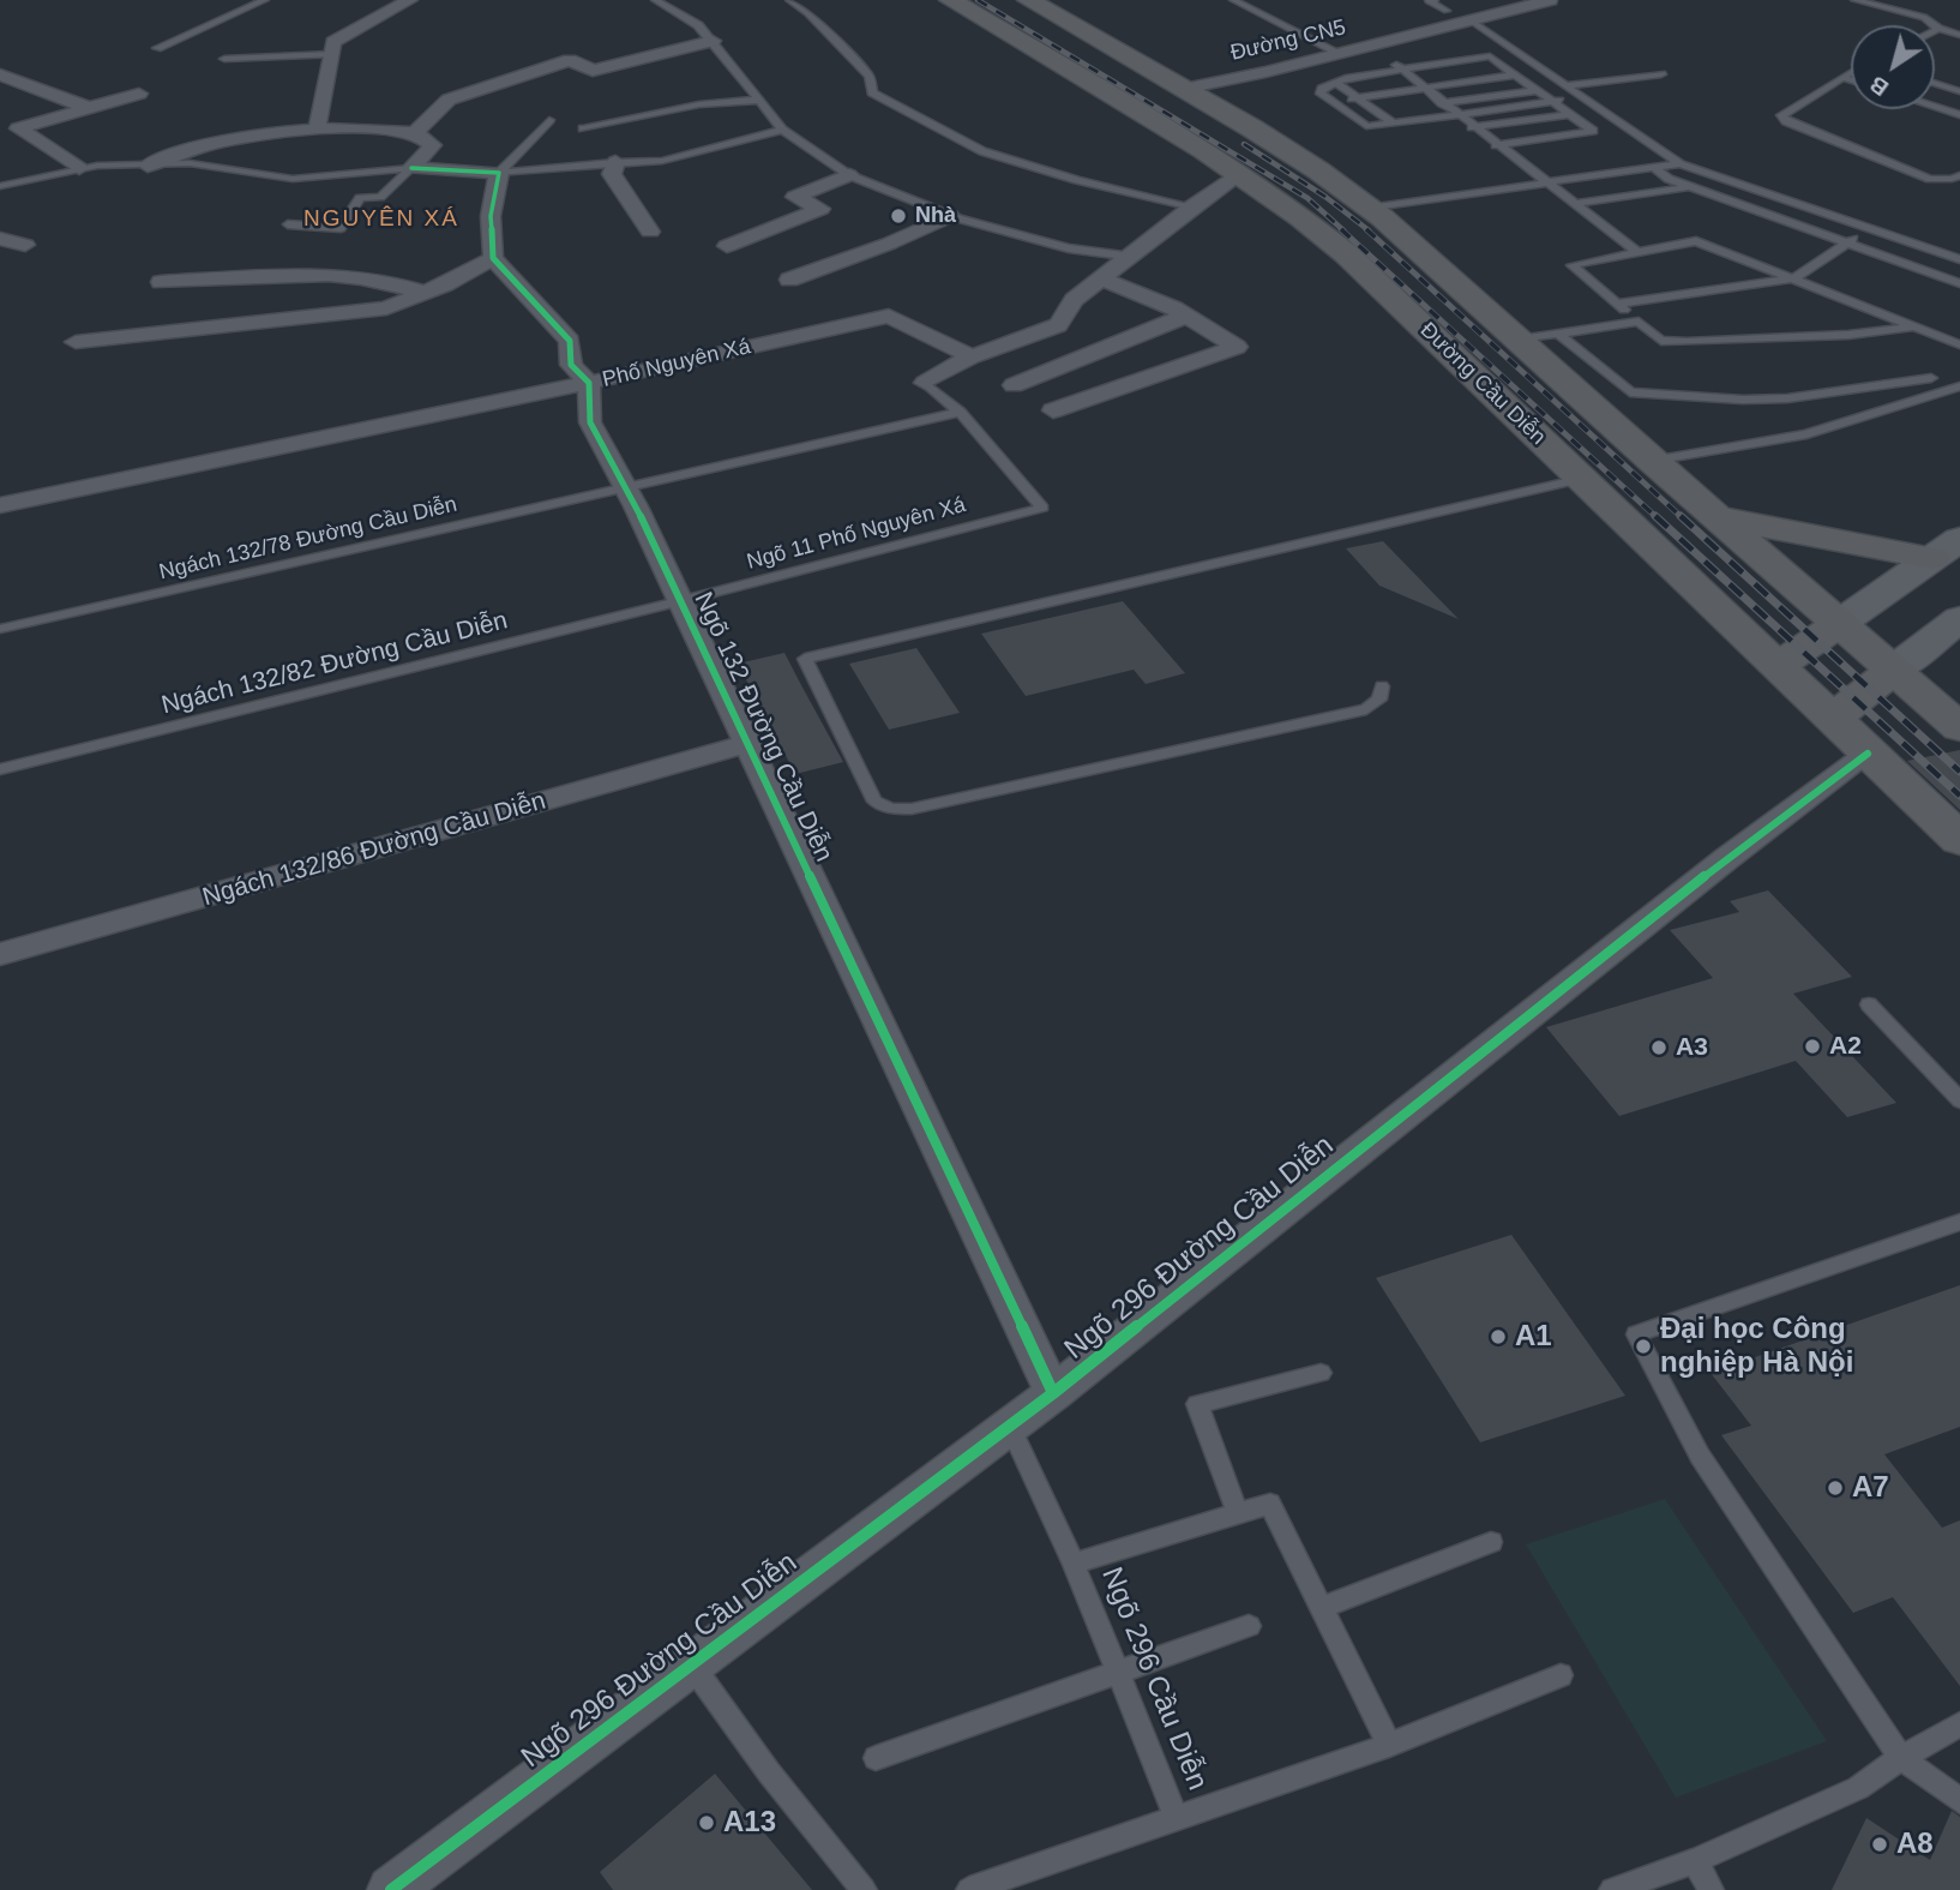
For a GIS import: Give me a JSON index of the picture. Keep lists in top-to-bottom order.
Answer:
{
  "streets": {
    "highway": ["Đường Cầu Diễn"],
    "street": [
      "Đường CN5",
      "Phố Nguyên Xá",
      "Ngõ 132 Đường Cầu Diễn",
      "Ngách 132/86 Đường Cầu Diễn",
      "Ngõ 296 Đường Cầu Diễn"
    ],
    "lane": [
      "Ngõ 11 Phố Nguyên Xá",
      "Ngách 132/78 Đường Cầu Diễn",
      "Ngách 132/82 Đường Cầu Diễn",
      "Ngõ 296 Cầu Diễn"
    ]
  },
  "crossings": [
    ["Phố Nguyên Xá", "Ngõ 132 Đường Cầu Diễn"],
    ["Đường Cầu Diễn", "Ngõ 296 Đường Cầu Diễn"],
    ["Ngõ 11 Phố Nguyên Xá", "Ngách 132/78 Đường Cầu Diễn"],
    ["Ngõ 11 Phố Nguyên Xá", "Ngách 132/82 Đường Cầu Diễn"],
    ["Ngõ 11 Phố Nguyên Xá", "Ngõ 132 Đường Cầu Diễn"],
    ["Ngách 132/78 Đường Cầu Diễn", "Ngõ 132 Đường Cầu Diễn"],
    ["Ngách 132/82 Đường Cầu Diễn", "Ngõ 132 Đường Cầu Diễn"],
    ["Ngõ 132 Đường Cầu Diễn", "Ngách 132/86 Đường Cầu Diễn"],
    ["Ngõ 132 Đường Cầu Diễn", "Ngõ 296 Đường Cầu Diễn"],
    ["Ngõ 296 Đường Cầu Diễn", "Ngõ 296 Cầu Diễn"]
  ],
  "districts": ["NGUYÊN XÁ"],
  "places": [
    "Nhà",
    "A2",
    "A3",
    "A1",
    "Đại học Công nghiệp Hà Nội",
    "A7",
    "A13",
    "A8"
  ],
  "north": "bottom left"
}
